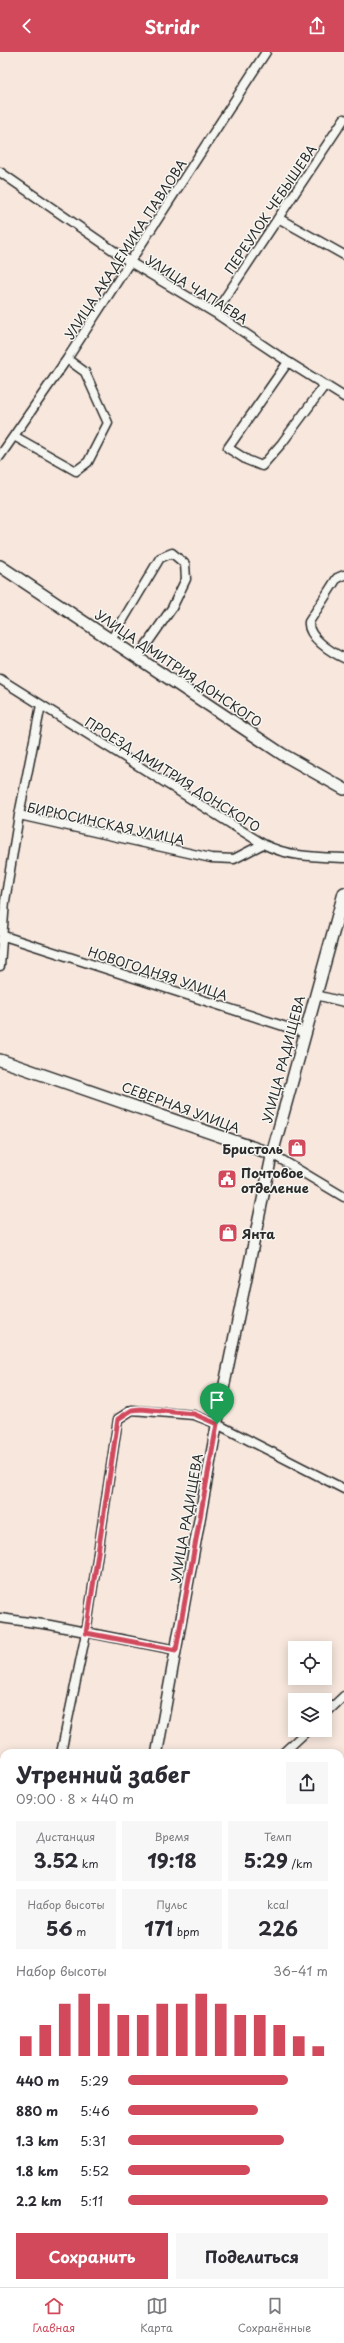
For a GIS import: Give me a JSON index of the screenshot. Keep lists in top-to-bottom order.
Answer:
{
  "streets": {
    "main road": ["УЛИЦА ДМИТРИЯ ДОНСКОГО", "УЛИЦА РАДИЩЕВА", "СЕВЕРНАЯ УЛИЦА"],
    "street": [
      "ПЕРЕУЛОК ЧЕБЫШЕВА",
      "УЛИЦА АКАДЕМИКА ПАВЛОВА",
      "УЛИЦА ЧАПАЕВА",
      "ПРОЕЗД ДМИТРИЯ ДОНСКОГО",
      "БИРЮСИНСКАЯ УЛИЦА",
      "НОВОГОДНЯЯ УЛИЦА"
    ]
  },
  "crossings": [
    ["ПЕРЕУЛОК ЧЕБЫШЕВА", "УЛИЦА ЧАПАЕВА"],
    ["УЛИЦА АКАДЕМИКА ПАВЛОВА", "УЛИЦА ЧАПАЕВА"],
    ["ПРОЕЗД ДМИТРИЯ ДОНСКОГО", "БИРЮСИНСКАЯ УЛИЦА"],
    ["БИРЮСИНСКАЯ УЛИЦА", "НОВОГОДНЯЯ УЛИЦА"],
    ["НОВОГОДНЯЯ УЛИЦА", "УЛИЦА РАДИЩЕВА"],
    ["УЛИЦА РАДИЩЕВА", "СЕВЕРНАЯ УЛИЦА"]
  ],
  "places": {
    "shop": ["Бристоль", "Янта"],
    "public building": ["Почтовое отделение"]
  },
  "page": {
    "header": "Stridr",
    "heading": ["Утренний забег", "09:00 · 8 × 440 m"],
    "stats": [
      ["Дистанция", "3.52 km"],
      ["Время", "19:18"],
      ["Темп", "5:29 /km"],
      ["Набор высоты", "56 m"],
      ["Пульс", "171 bpm"],
      ["kcal", "226"]
    ],
    "chart": ["Набор высоты", "36–41 m"],
    "list": [
      {
        "name": "440 m",
        "note": "5:29"
      },
      {
        "name": "880 m",
        "note": "5:46"
      },
      {
        "name": "1.3 km",
        "note": "5:31"
      },
      {
        "name": "1.8 km",
        "note": "5:52"
      },
      {
        "name": "2.2 km",
        "note": "5:11"
      }
    ],
    "buttons": ["Сохранить", "Поделиться"],
    "tabs": ["Главная", "Карта", "Сохранённые"]
  }
}
